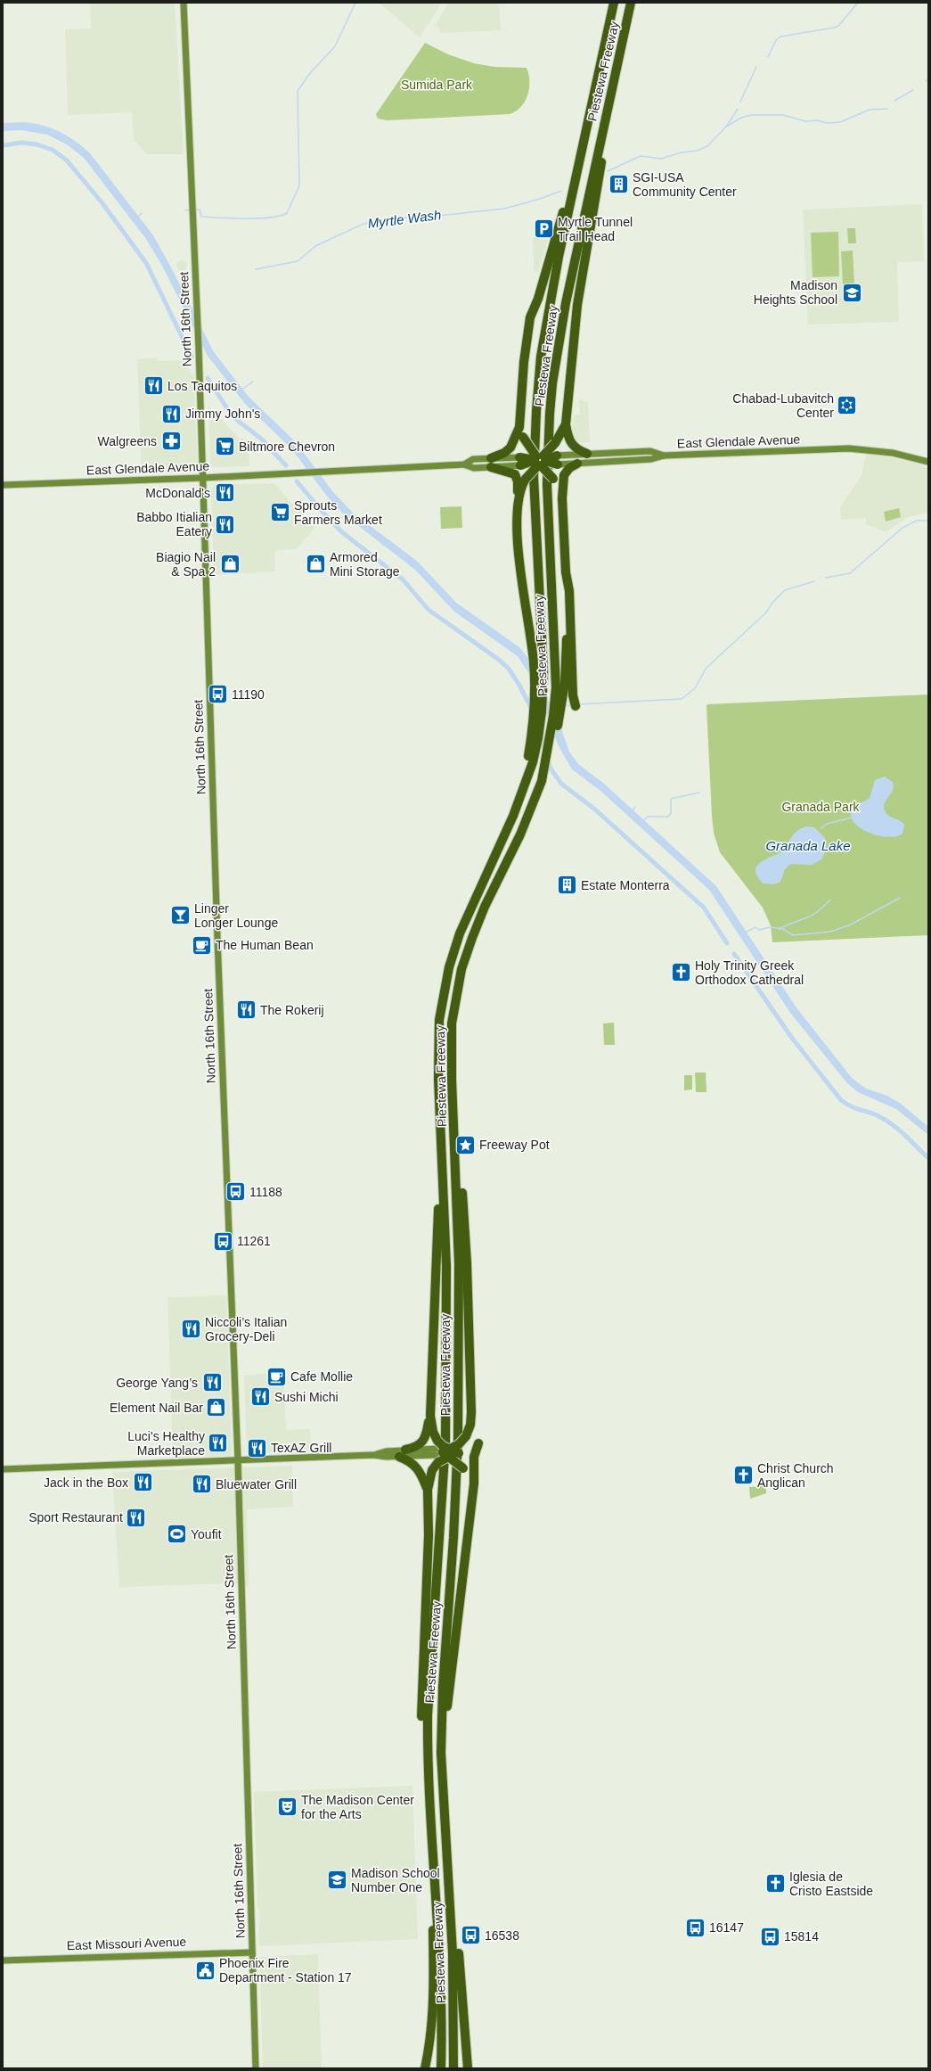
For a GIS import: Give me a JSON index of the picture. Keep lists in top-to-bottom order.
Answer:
{
  "streets": {
    "highway": ["Piestewa Freeway"],
    "main road": ["North 16th Street", "East Glendale Avenue", "East Missouri Avenue"]
  },
  "crossings": [
    ["North 16th Street", "East Glendale Avenue"],
    ["North 16th Street", "East Missouri Avenue"]
  ],
  "water": ["Myrtle Wash", "Granada Lake"],
  "parks": ["Sumida Park", "Granada Park"],
  "places": {
    "building": ["SGI-USA Community Center", "Estate Monterra"],
    "parking": ["Myrtle Tunnel Trail Head"],
    "school or university": ["Madison Heights School", "Madison School Number One"],
    "restaurant": [
      "Los Taquitos",
      "Jimmy John's",
      "McDonald's",
      "Babbo Itialian Eatery",
      "The Rokerij",
      "Niccoli’s Italian Grocery-Deli",
      "George Yang’s",
      "Sushi Michi",
      "Luci's Healthy Marketplace",
      "TexAZ Grill",
      "Jack in the Box",
      "Bluewater Grill",
      "Sport Restaurant"
    ],
    "synagogue": ["Chabad-Lubavitch Center"],
    "pharmacy": ["Walgreens"],
    "supermarket": ["Biltmore Chevron", "Sprouts Farmers Market"],
    "shop": ["Biagio Nail & Spa 2", "Armored Mini Storage", "Element Nail Bar"],
    "bus stop": [
      "11190",
      "11188",
      "11261",
      "16147",
      "16538",
      "15814"
    ],
    "bar": ["Linger Longer Lounge"],
    "cafe": ["The Human Bean", "Cafe Mollie"],
    "church": ["Holy Trinity Greek Orthodox Cathedral", "Christ Church Anglican", "Iglesia de Cristo Eastside"],
    "place": ["Freeway Pot"],
    "sports": ["Youfit"],
    "theatre": ["The Madison Center for the Arts"],
    "public building": ["Phoenix Fire Department - Station 17"]
  }
}
